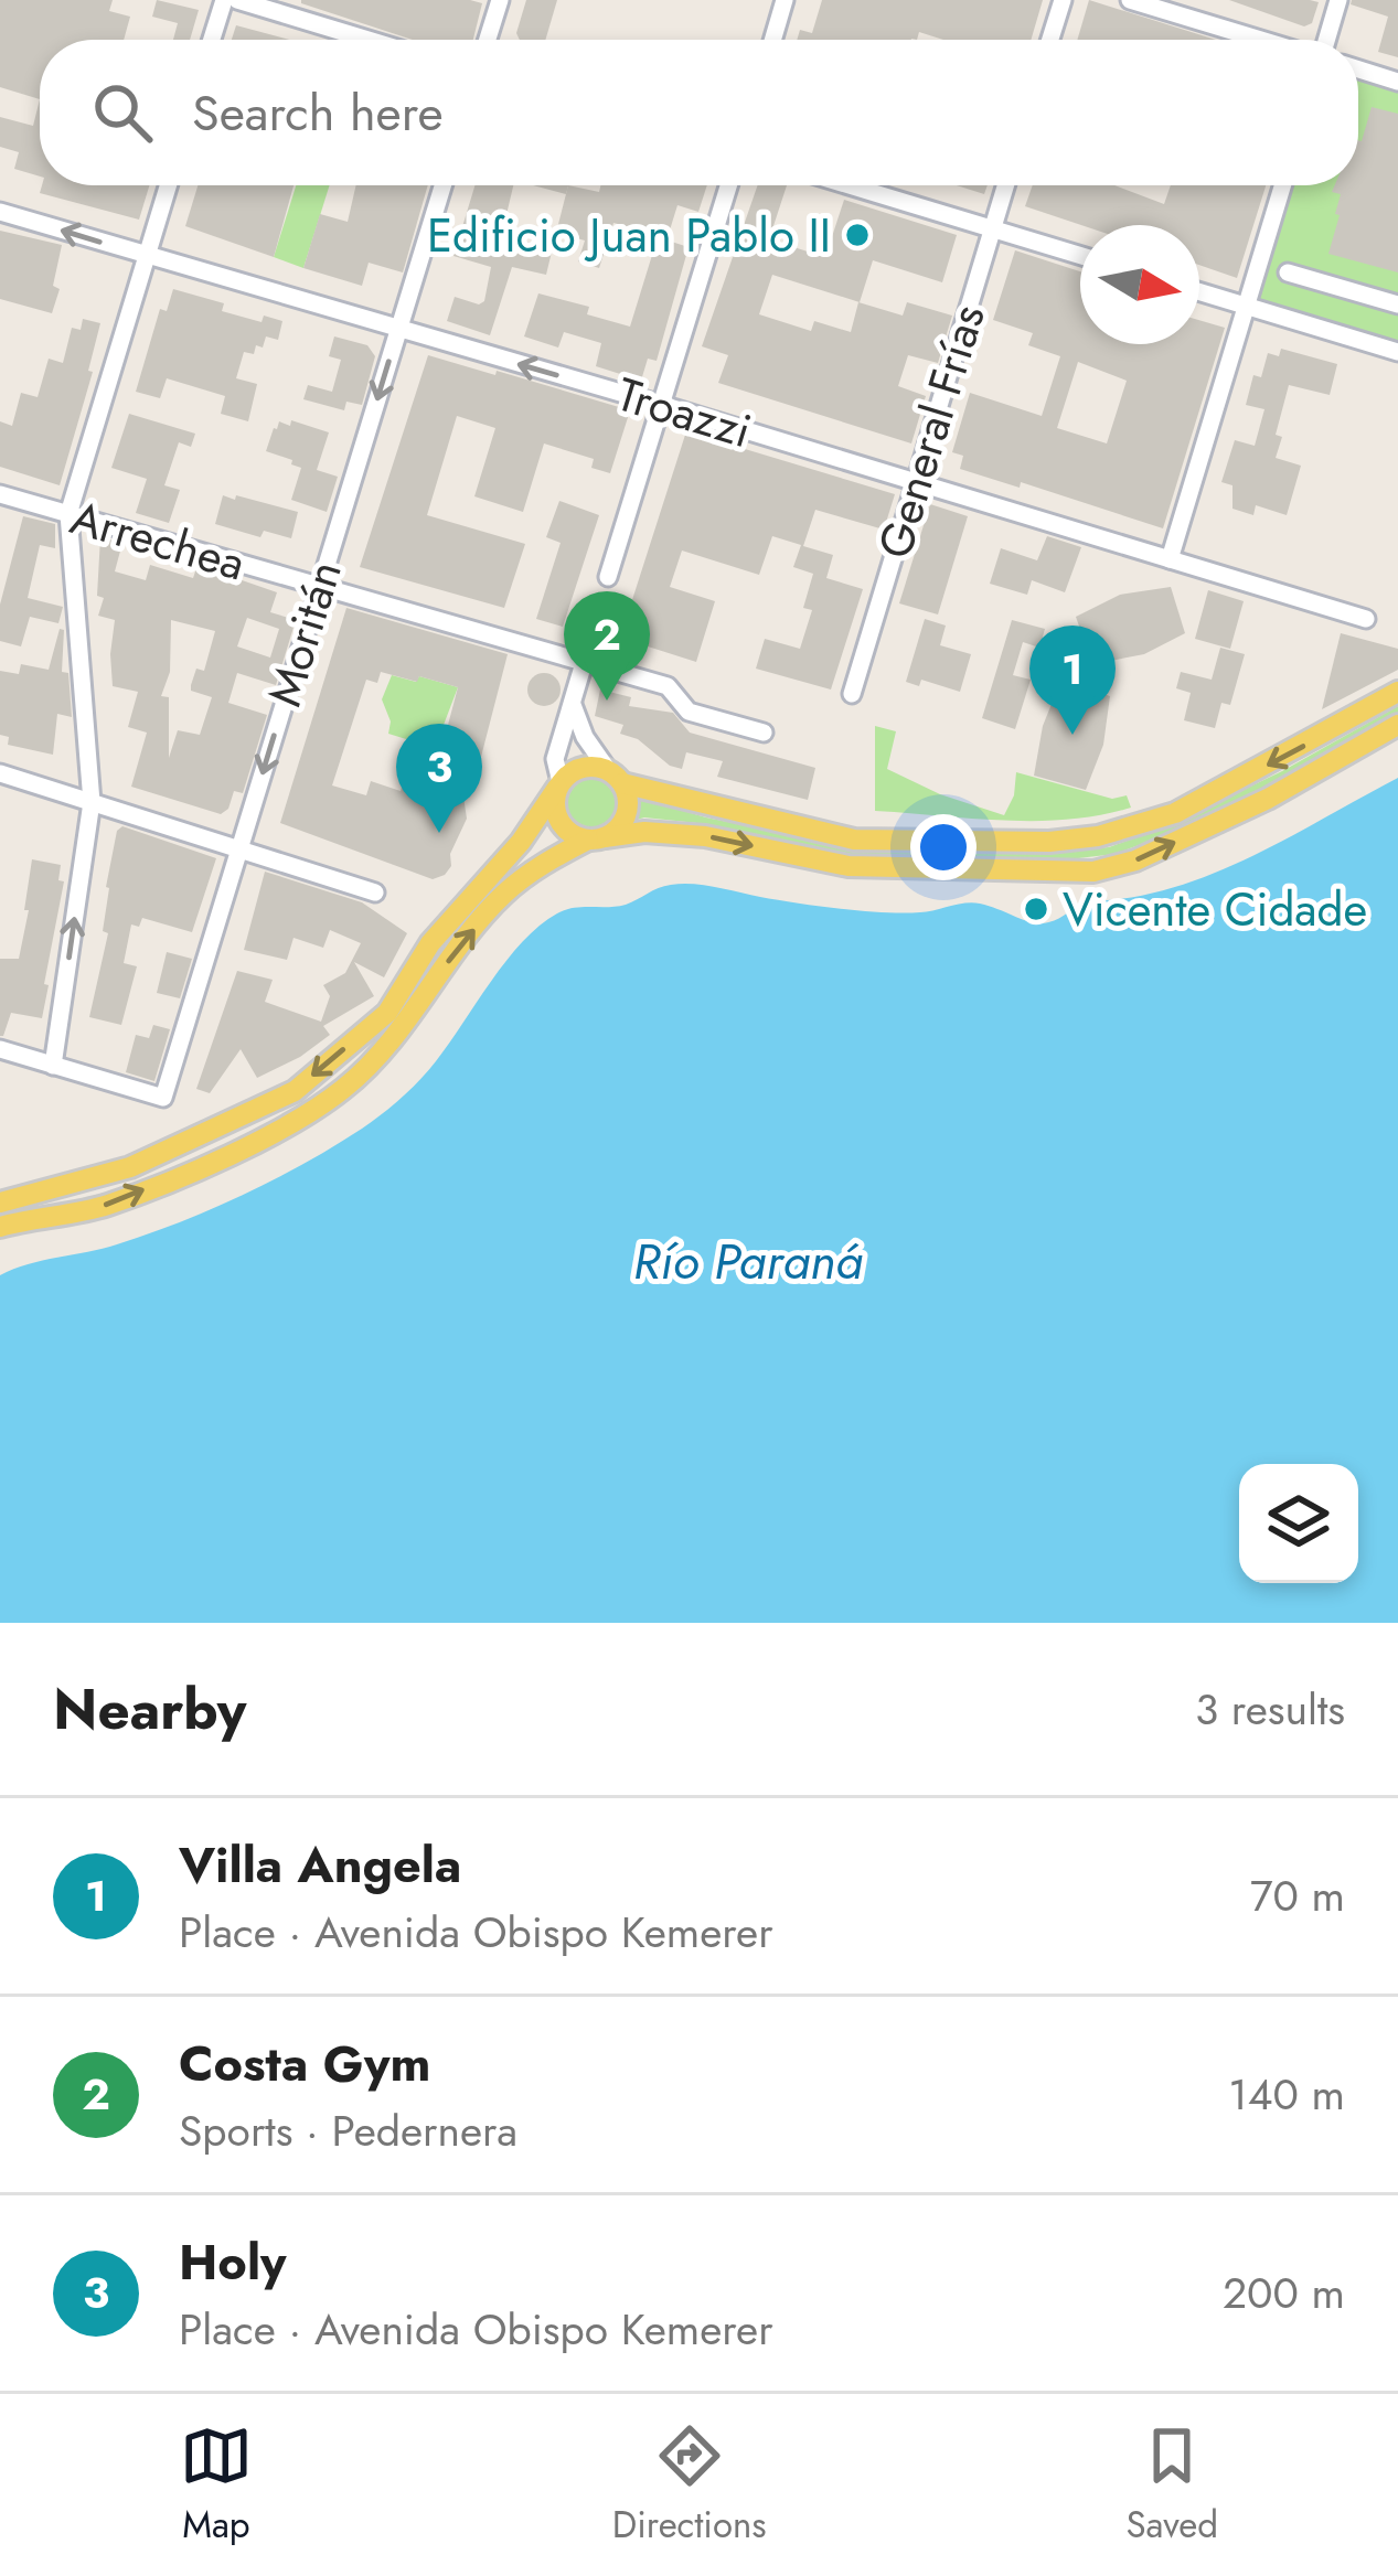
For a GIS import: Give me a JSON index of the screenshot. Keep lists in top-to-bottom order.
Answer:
{
  "streets": {
    "street": [
      "Troazzi",
      "General Frías",
      "Arrechea",
      "Moritán"
    ]
  },
  "crossings": [
    ["Troazzi", "General Frías"],
    ["Troazzi", "Moritán"],
    ["Arrechea", "Moritán"]
  ],
  "one_way": ["Moritán"],
  "water": ["Río Paraná"],
  "places": ["Edificio Juan Pablo II", "Vicente Cidade"],
  "north": "right",
  "page": {
    "search": "Search here",
    "pins": ["2", "1", "3"],
    "heading": ["Nearby", "3 results"],
    "list": [
      {
        "mark": "1",
        "name": "Villa Angela",
        "note": "Place · Avenida Obispo Kemerer",
        "value": "70 m"
      },
      {
        "mark": "2",
        "name": "Costa Gym",
        "note": "Sports · Pedernera",
        "value": "140 m"
      },
      {
        "mark": "3",
        "name": "Holy",
        "note": "Place · Avenida Obispo Kemerer",
        "value": "200 m"
      }
    ],
    "nav": ["Map", "Directions", "Saved"]
  }
}
